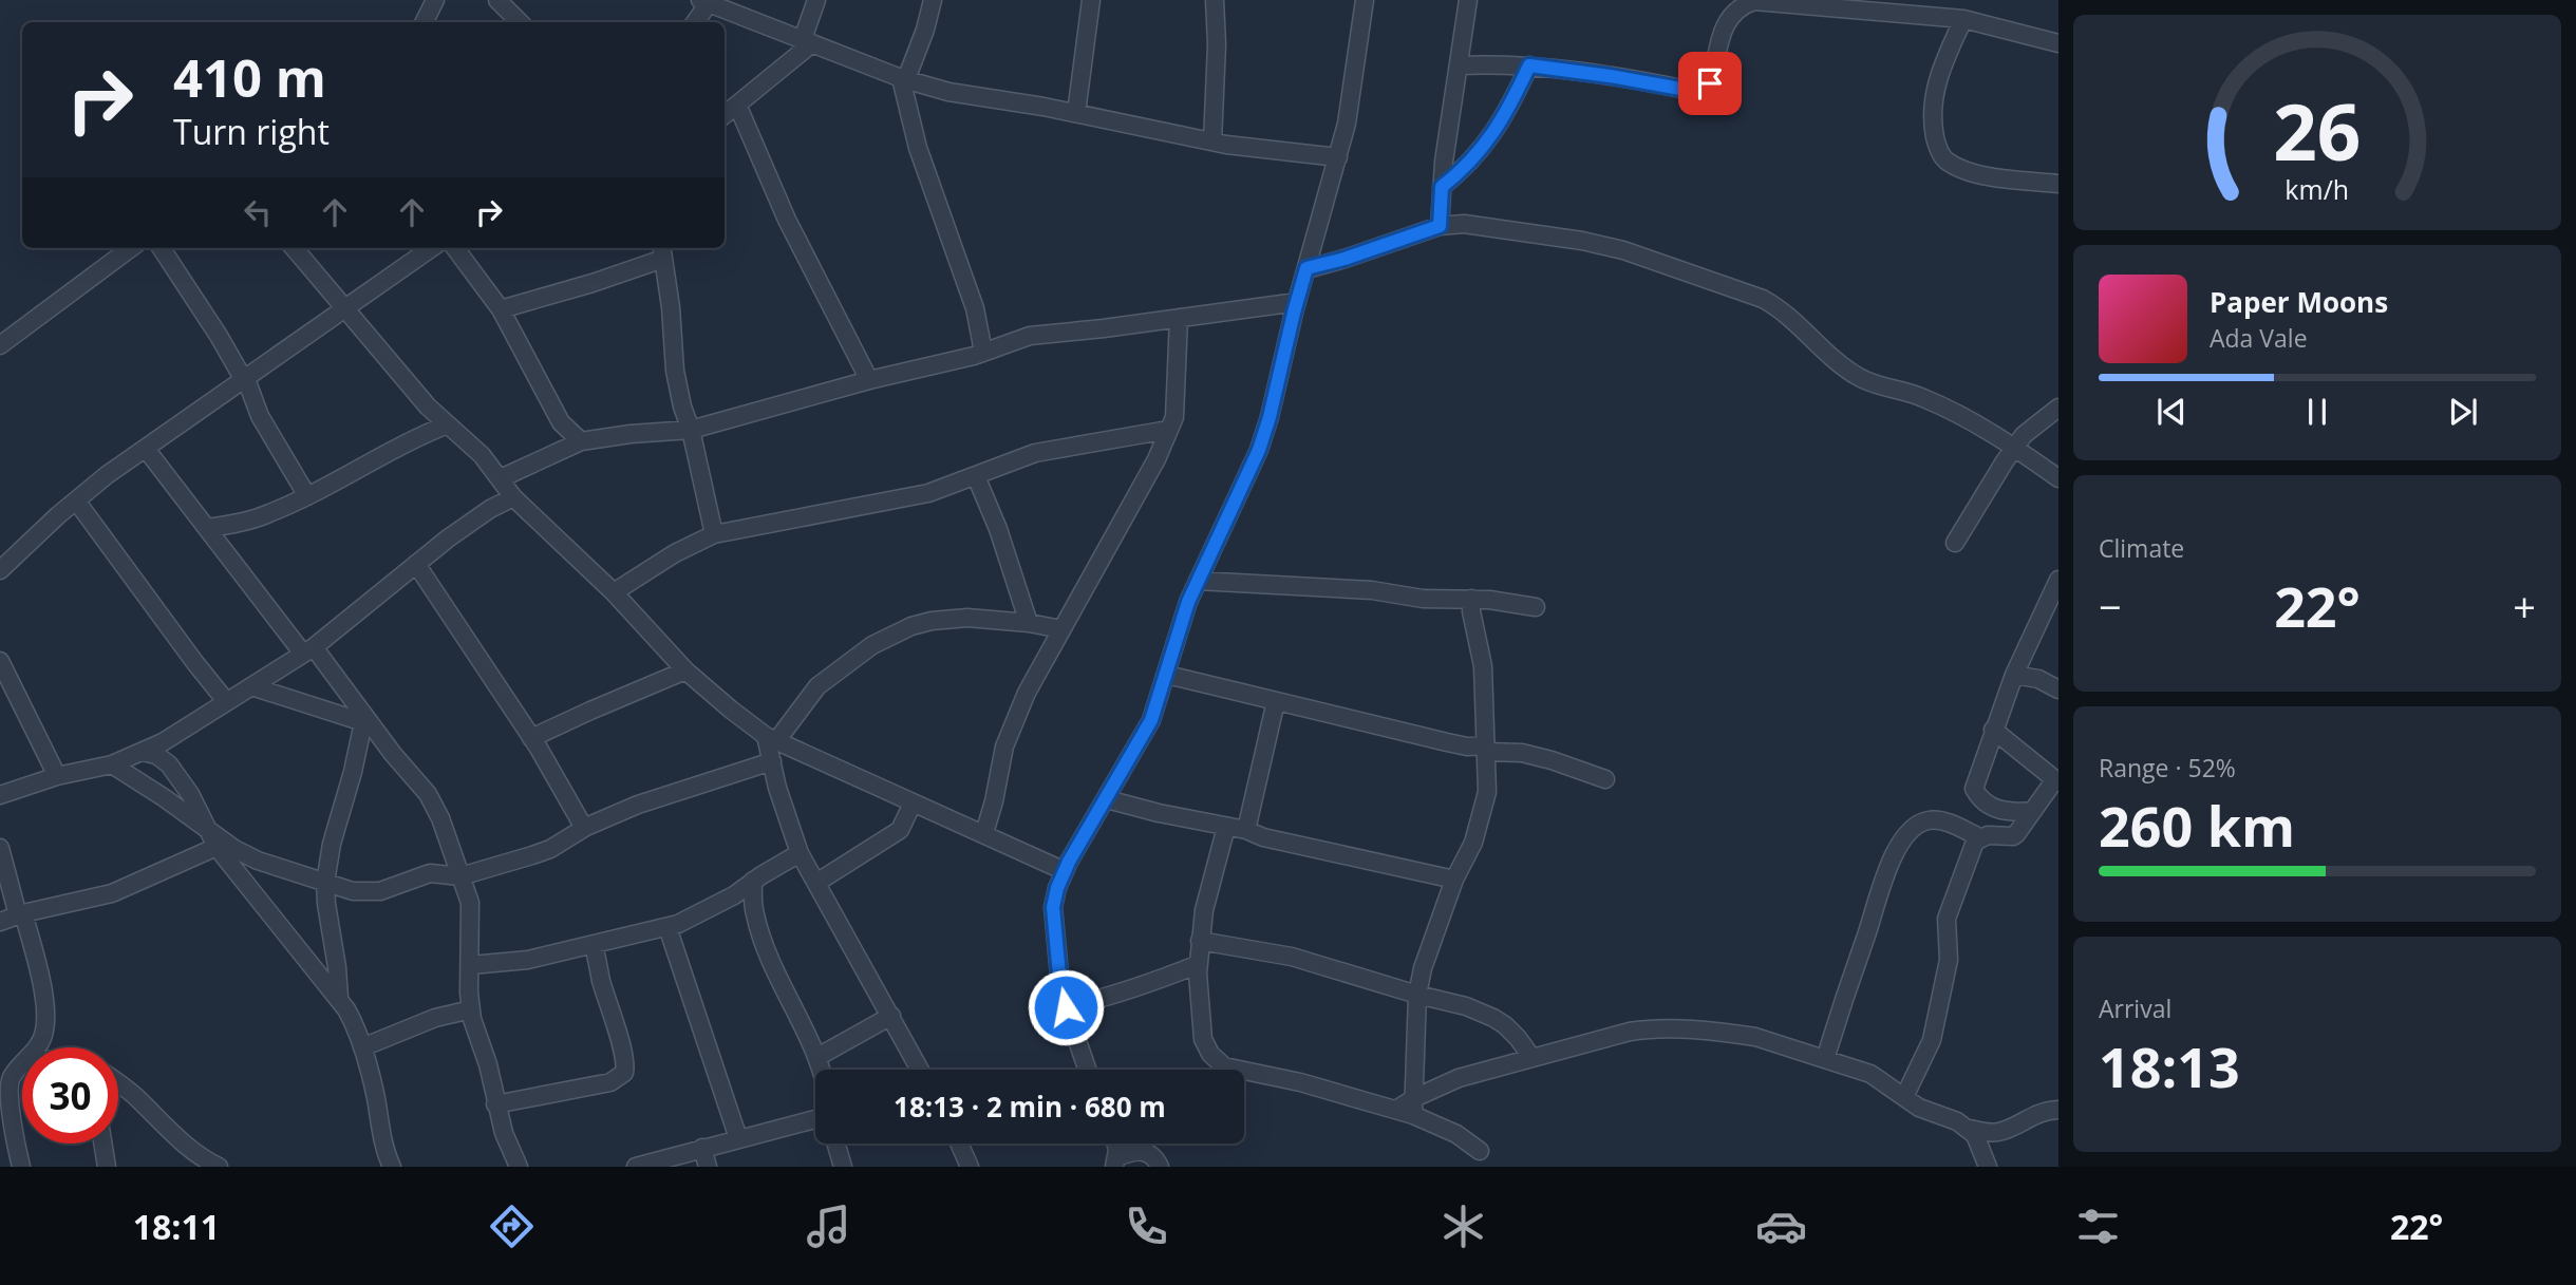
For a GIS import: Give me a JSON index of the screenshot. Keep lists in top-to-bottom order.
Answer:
{
  "page": {
    "turn": ["410 m", "Turn right"],
    "song": ["Paper Moons", "Ada Vale"],
    "tile": [
      "Climate",
      ["Range · 52%", "260 km"],
      ["Arrival", "18:13"]
    ],
    "heat": ["−", "22°", "+"],
    "limit": "30",
    "trip": "18:13 · 2 min · 680 m",
    "tabs": ["18:11", "22°"],
    "gauge": ["26", "km/h"]
  }
}
